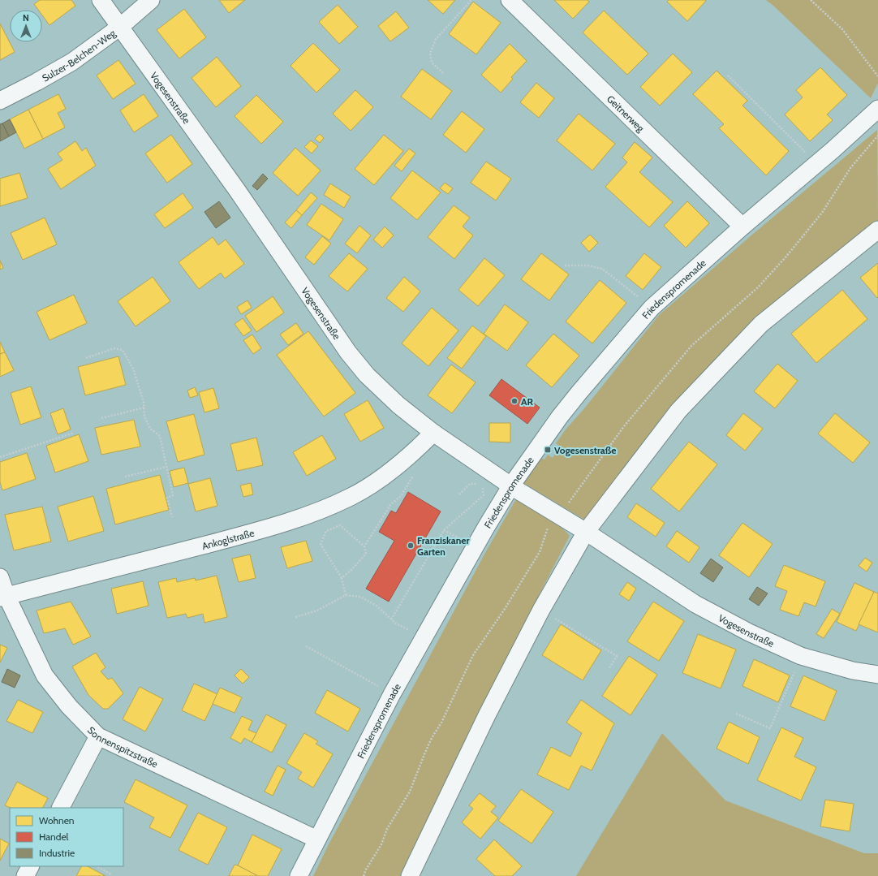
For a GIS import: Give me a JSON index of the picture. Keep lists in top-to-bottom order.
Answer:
{
  "streets": {
    "street": [
      "Sulzer-Belchen-Weg",
      "Vogesenstraße",
      "Geitnerweg",
      "Friedenspromenade",
      "Ankoglstraße",
      "Sonnenspitzstraße"
    ]
  },
  "crossings": [
    ["Sulzer-Belchen-Weg", "Vogesenstraße"],
    ["Vogesenstraße", "Friedenspromenade"],
    ["Vogesenstraße", "Ankoglstraße"],
    ["Geitnerweg", "Friedenspromenade"],
    ["Friedenspromenade", "Sonnenspitzstraße"],
    ["Ankoglstraße", "Sonnenspitzstraße"]
  ],
  "places": {
    "other": ["AR", "Franziskaner Garten"],
    "transit": ["Vogesenstraße"]
  },
  "legend": ["Wohnen", "Handel", "Industrie"],
  "north": "top"
}
